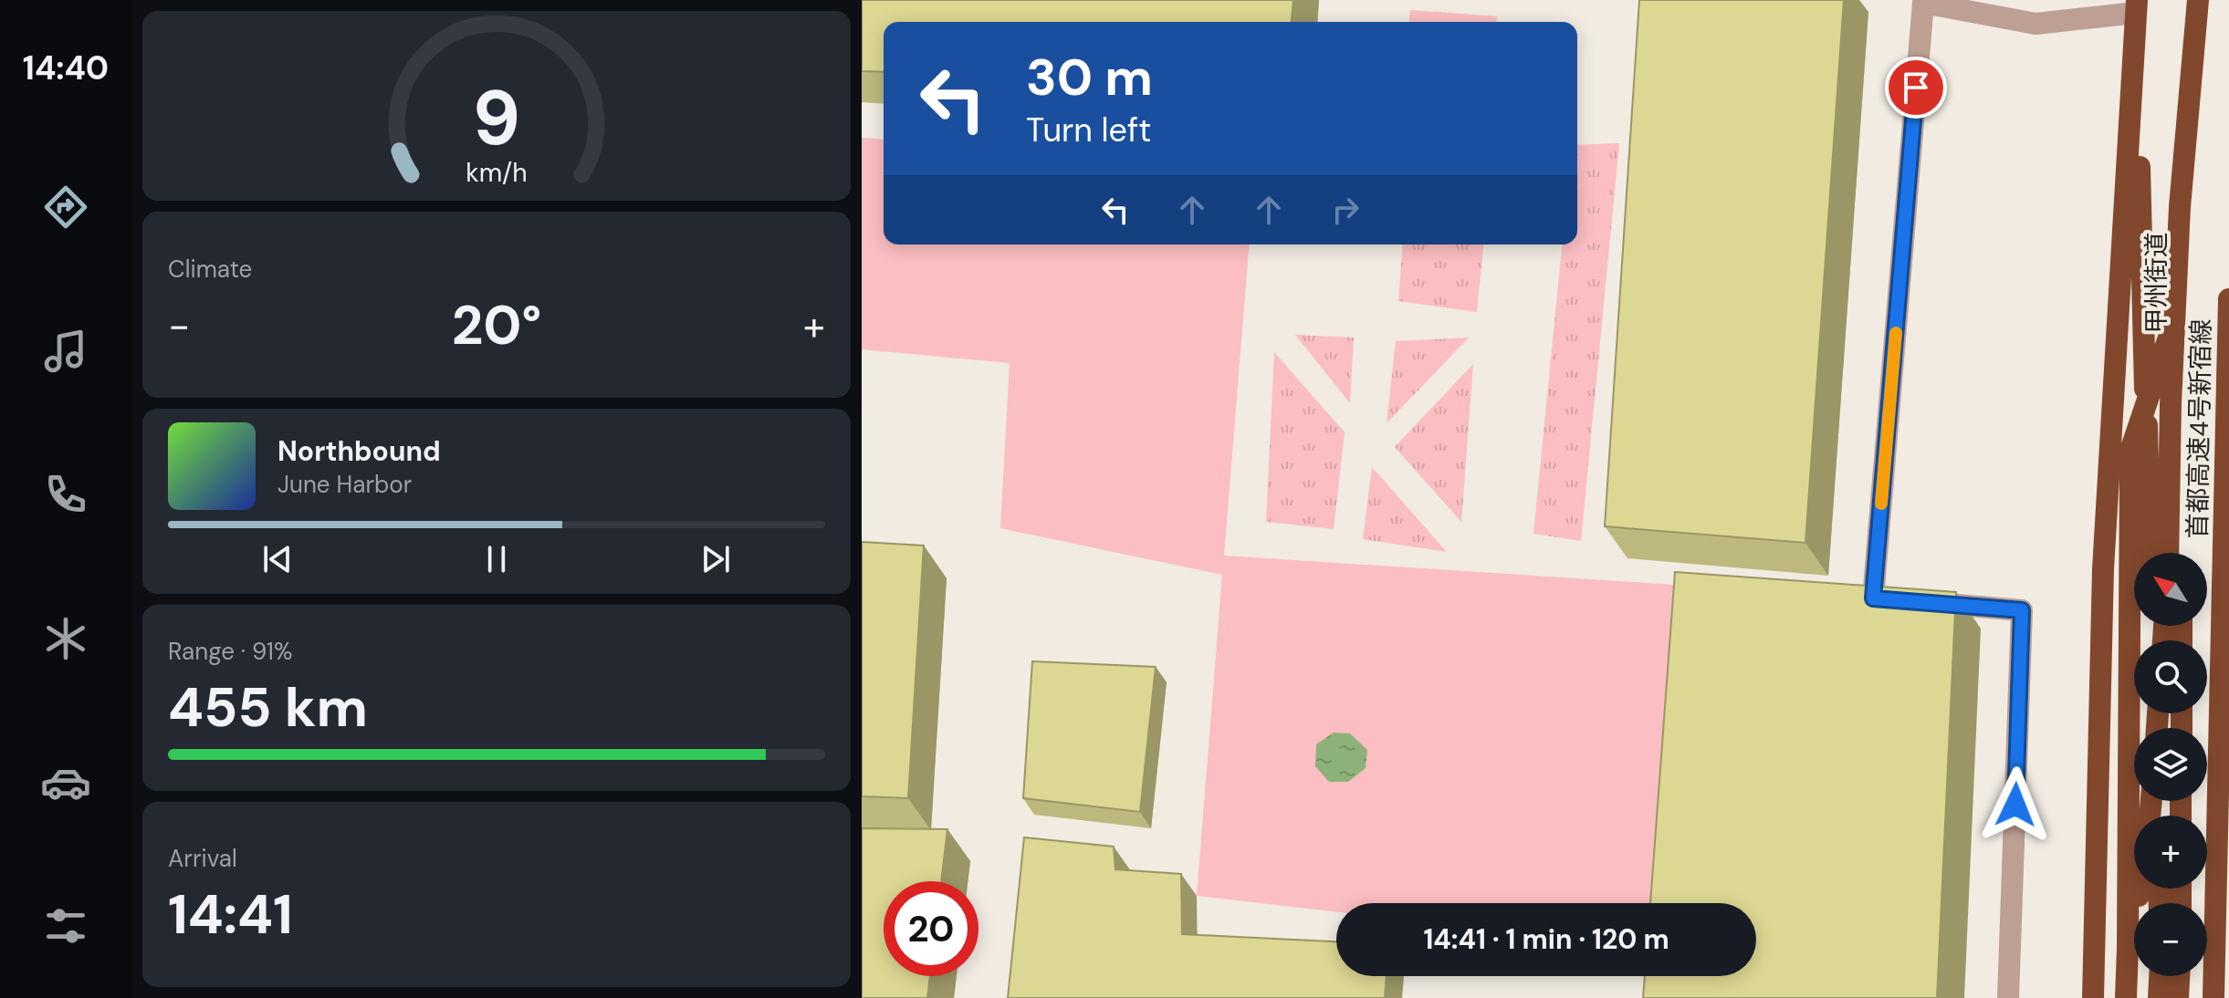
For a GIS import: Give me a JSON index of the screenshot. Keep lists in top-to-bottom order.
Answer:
{
  "streets": {
    "highway": ["甲州街道", "首都高速4号新宿線"]
  },
  "north": "top left",
  "page": {
    "tabs": "14:40",
    "turn": ["30 m", "Turn left"],
    "tile": [
      "Climate",
      ["Range · 91%", "455 km"],
      ["Arrival", "14:41"]
    ],
    "heat": ["−", "20°", "+"],
    "song": ["Northbound", "June Harbor"],
    "map_buttons": ["+", "−"],
    "limit": "20",
    "trip": "14:41 · 1 min · 120 m",
    "gauge": ["9", "km/h"]
  }
}
